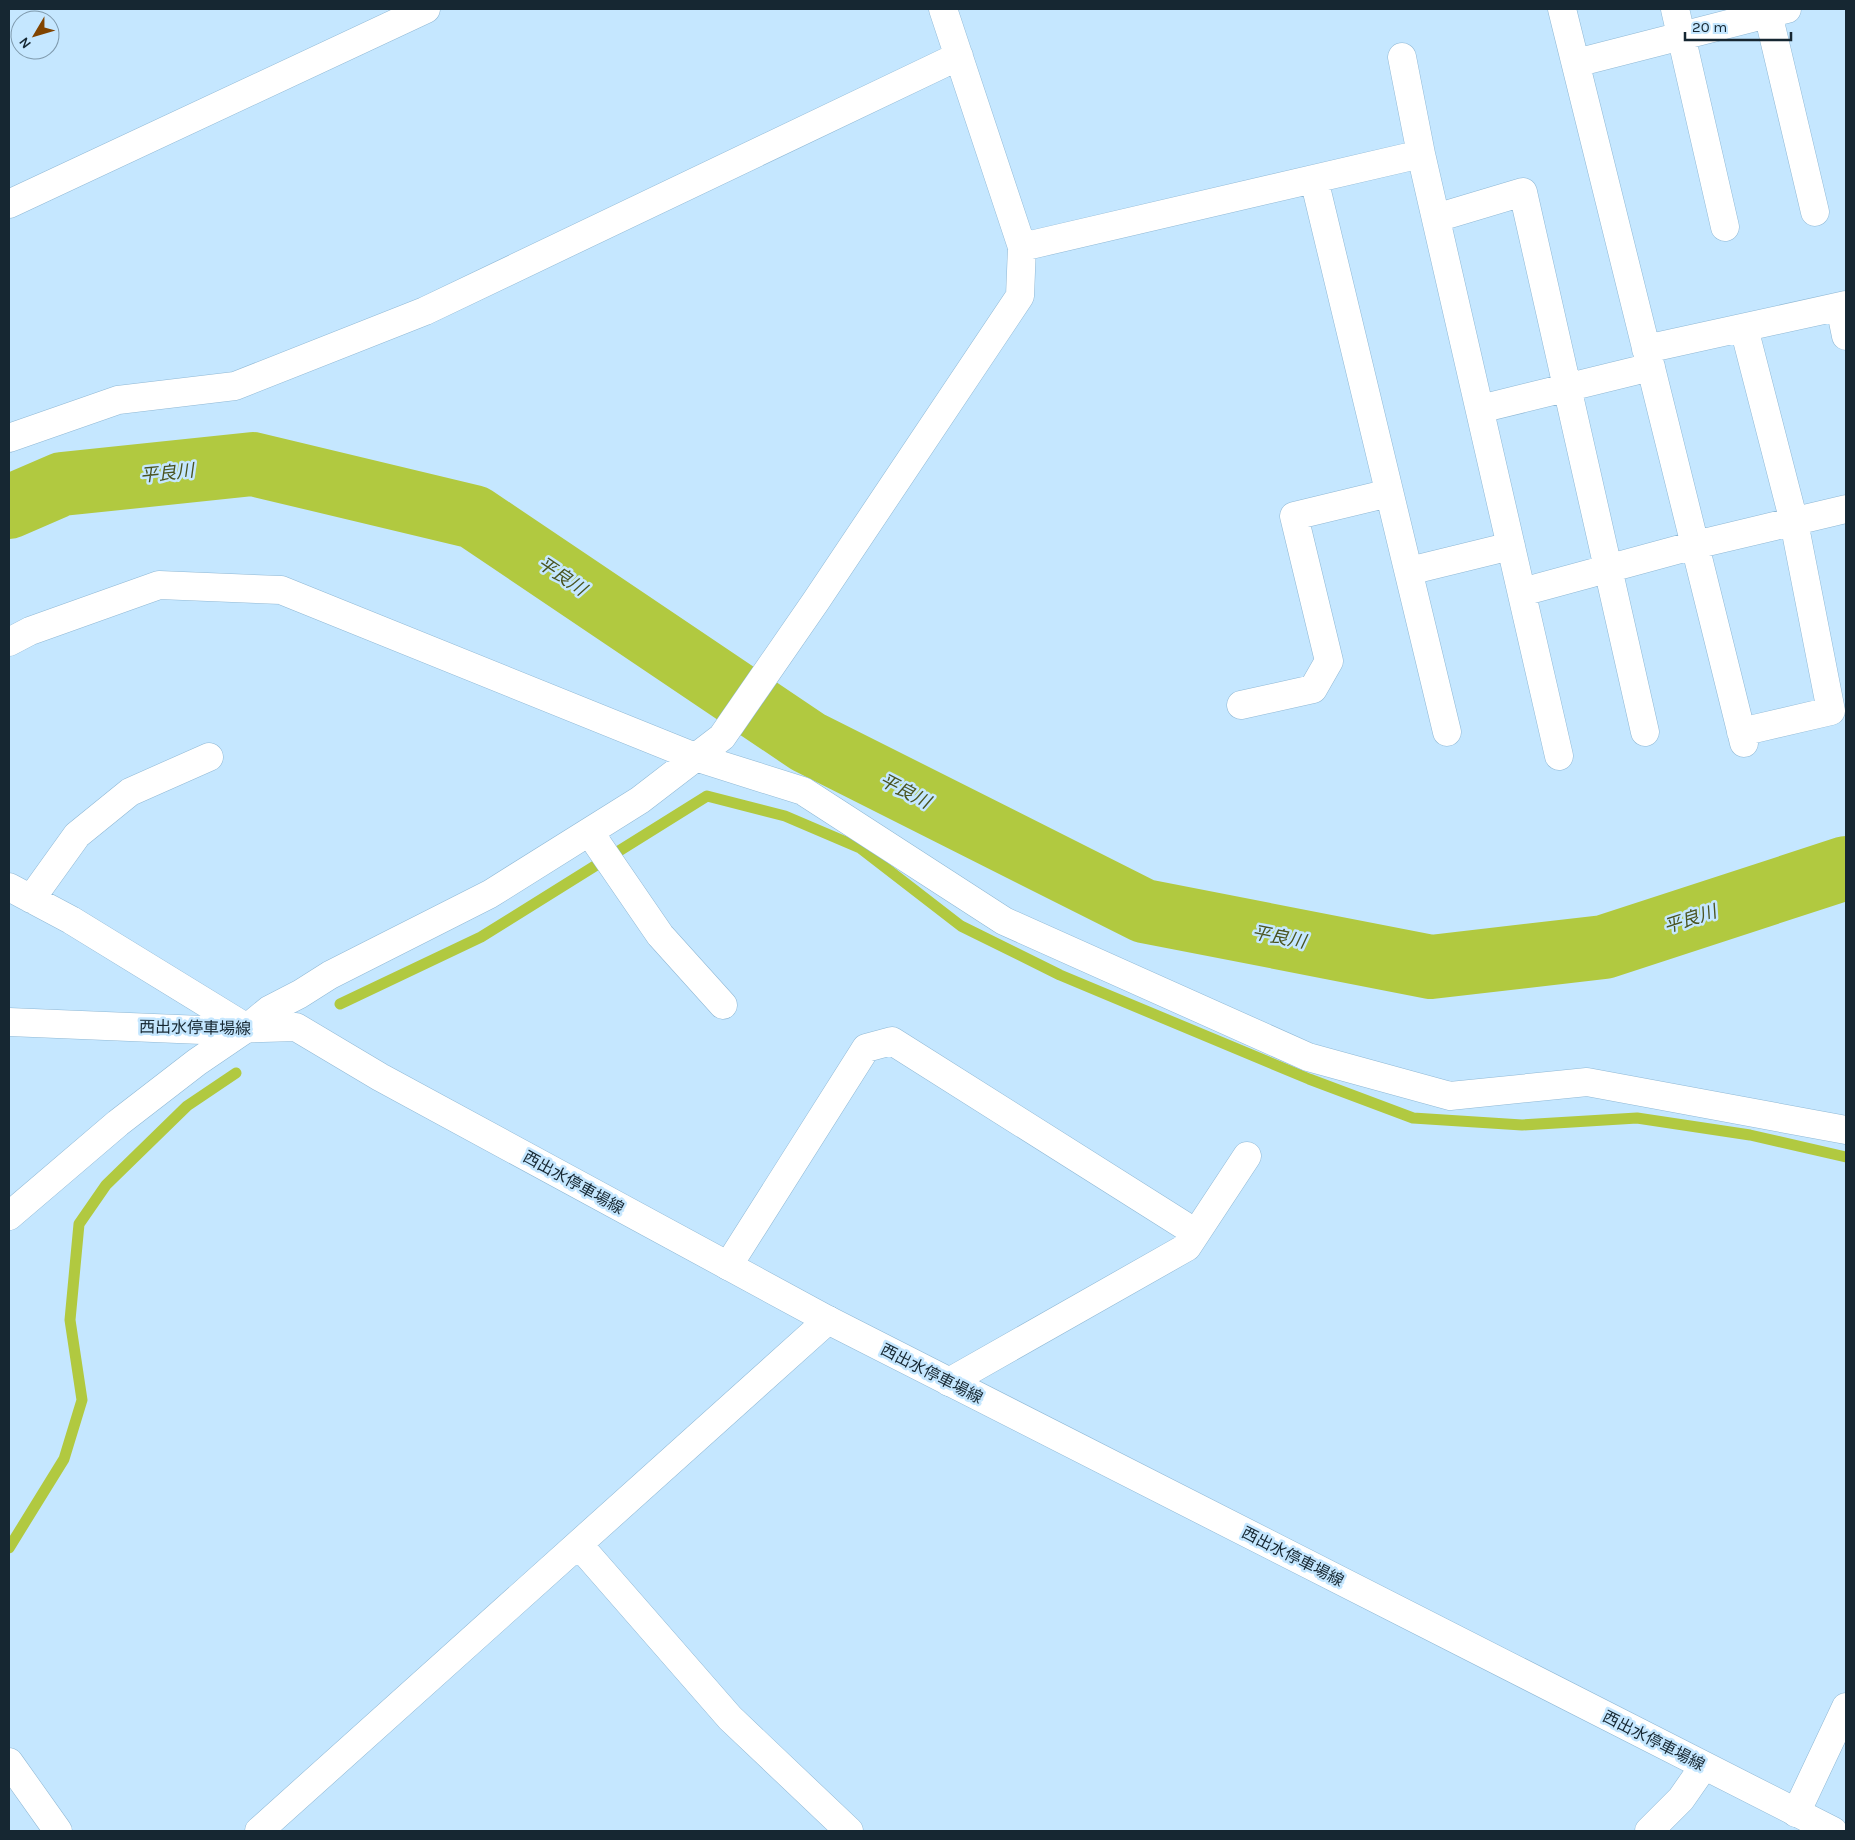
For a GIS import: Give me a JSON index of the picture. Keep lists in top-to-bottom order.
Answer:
{
  "streets": {
    "street": ["西出水停車場線"]
  },
  "water": ["平良川"],
  "scale_bar": "20 m",
  "north": "bottom left"
}
